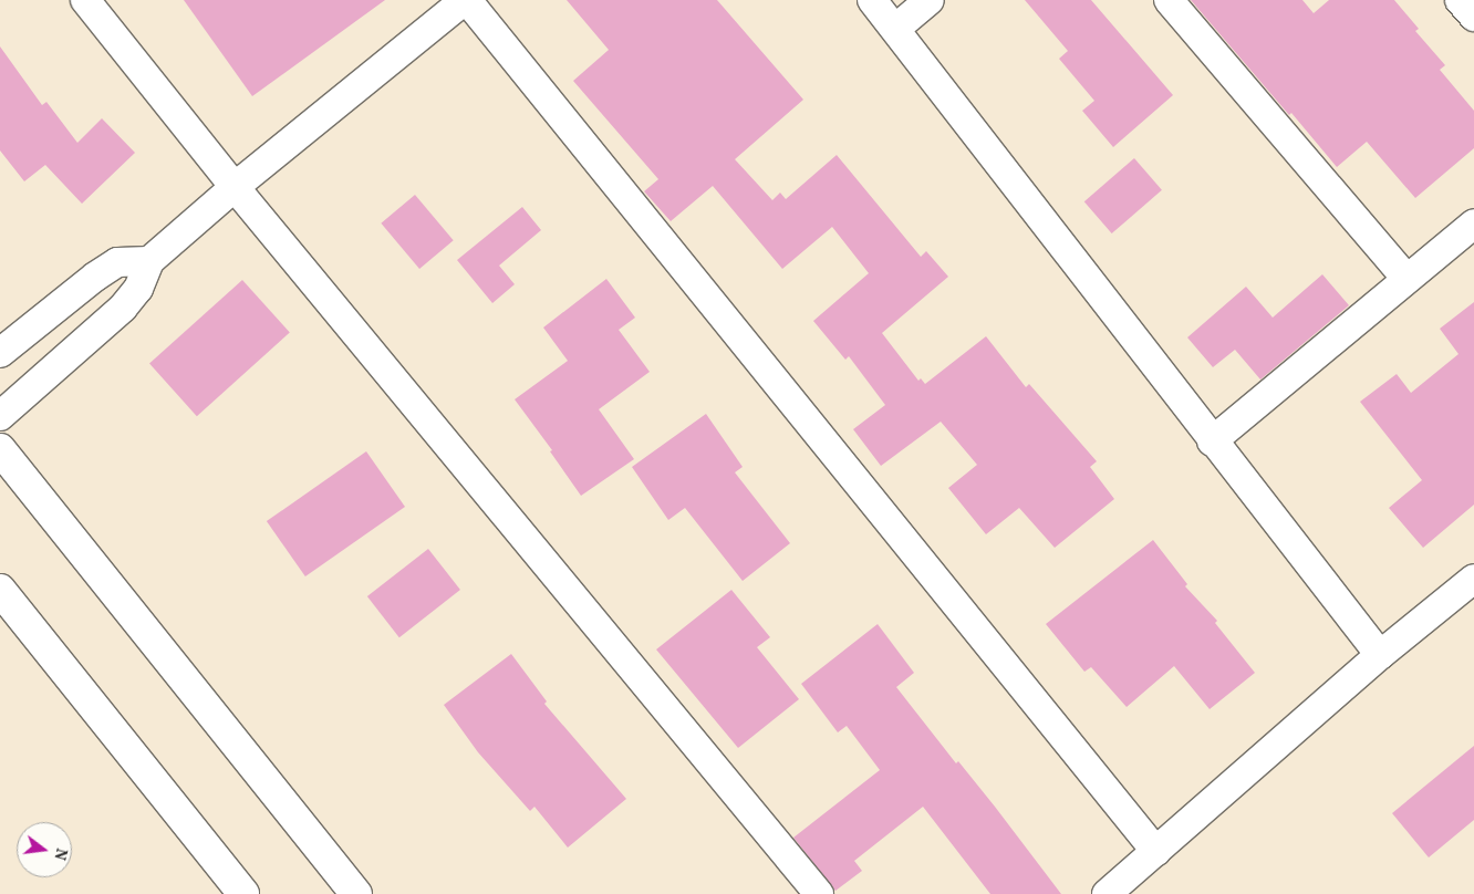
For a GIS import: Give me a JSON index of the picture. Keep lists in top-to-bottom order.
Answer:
{
  "north": "right"
}
